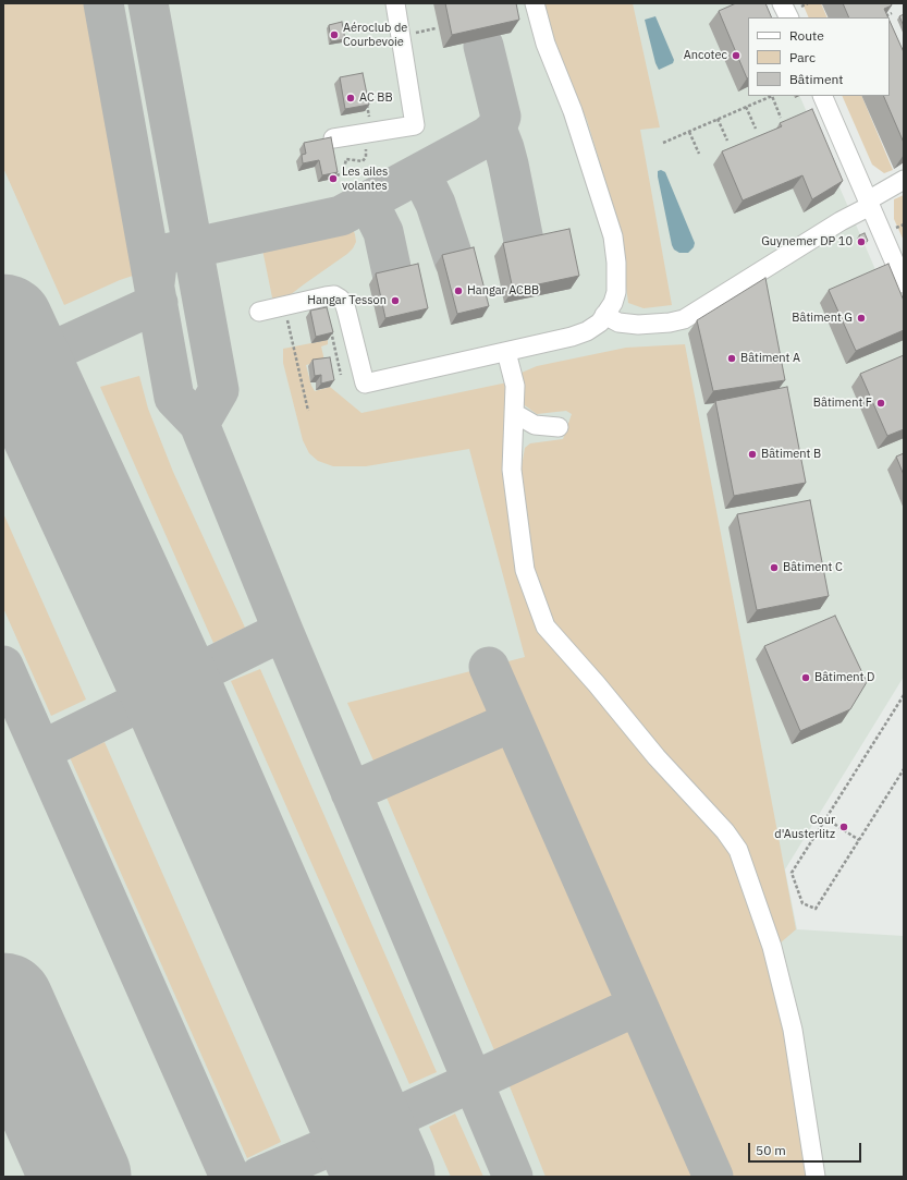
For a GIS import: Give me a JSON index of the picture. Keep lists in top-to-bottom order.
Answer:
{
  "places": [
    "Aéroclub de Courbevoie",
    "Ancotec",
    "AC BB",
    "Les ailes volantes",
    "Guynemer DP 10",
    "Hangar ACBB",
    "Hangar Tesson",
    "Bâtiment G",
    "Bâtiment A",
    "Bâtiment F",
    "Bâtiment B",
    "Bâtiment C",
    "Bâtiment D",
    "Cour d'Austerlitz"
  ],
  "legend": ["Route", "Parc", "Bâtiment"],
  "scale_bar": "50 m"
}
